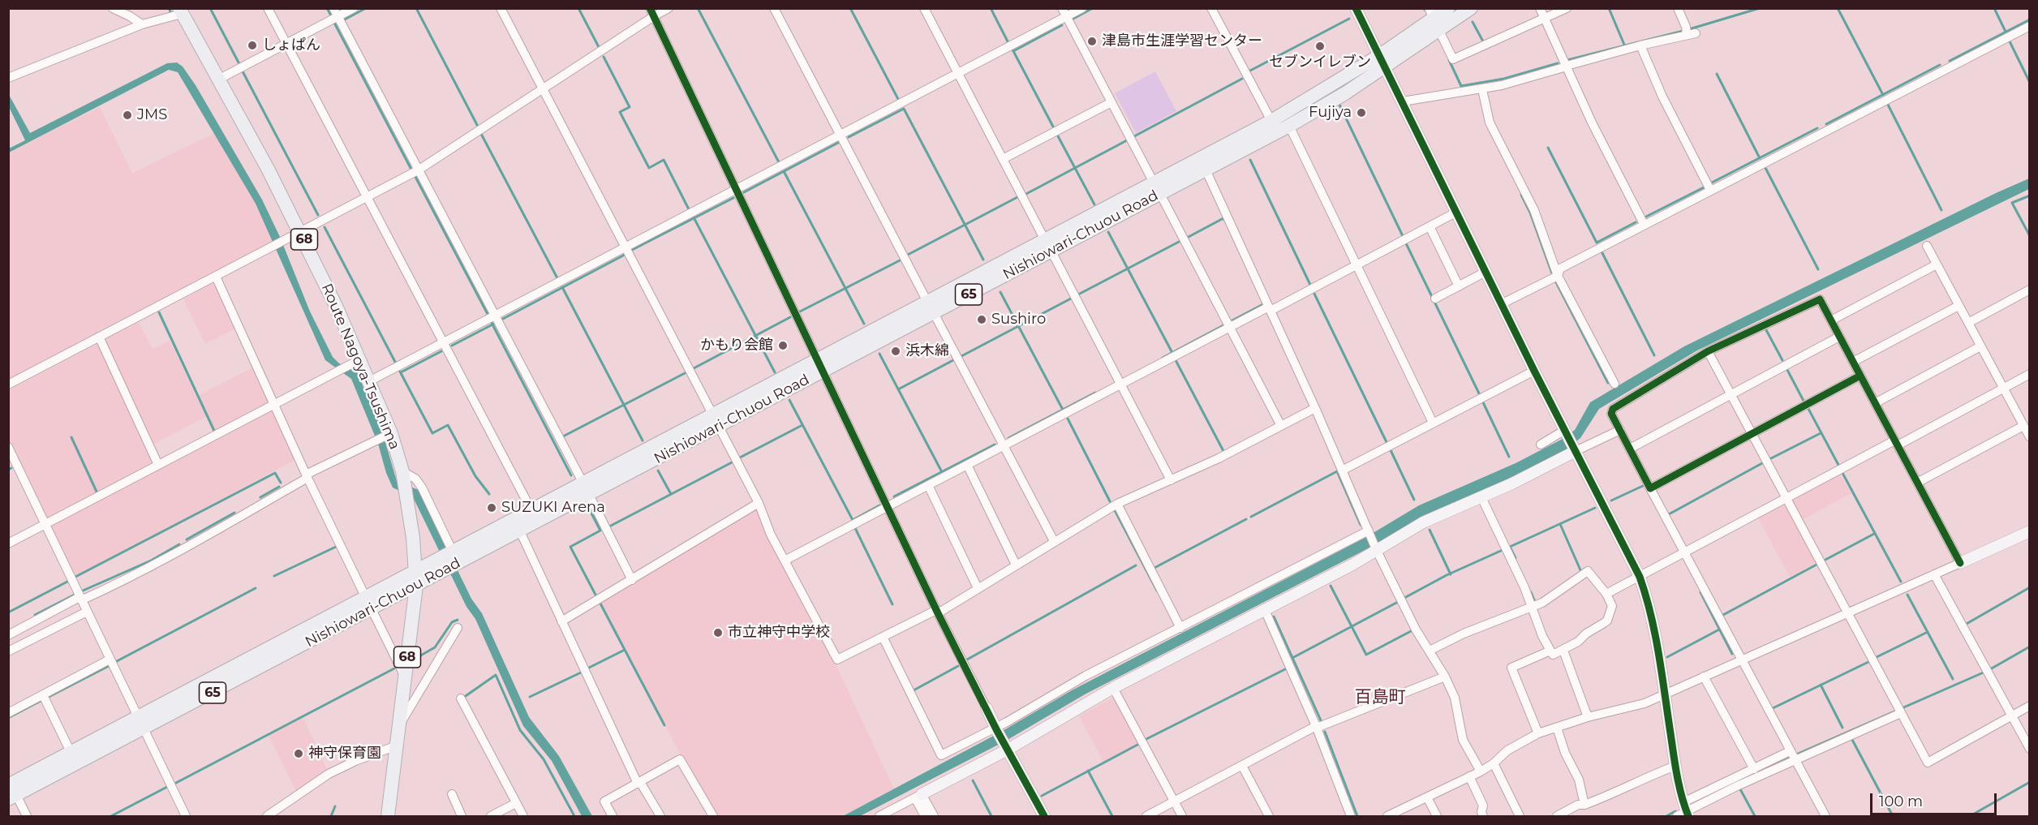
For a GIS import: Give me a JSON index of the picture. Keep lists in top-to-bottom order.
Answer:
{
  "streets": {
    "main road": [
      "Nishiowari-Chuou Road",
      "68",
      "65",
      "Route Nagoya-Tsushima"
    ]
  },
  "crossings": [
    ["Nishiowari-Chuou Road", "Route Nagoya-Tsushima"]
  ],
  "districts": ["百島町"],
  "places": [
    "津島市生涯学習センター",
    "しょぱん",
    "セブンイレブン",
    "Fujiya",
    "JMS",
    "Sushiro",
    "かもり会館",
    "浜木綿",
    "SUZUKI Arena",
    "市立神守中学校",
    "神守保育園"
  ],
  "scale_bar": "100 m"
}
